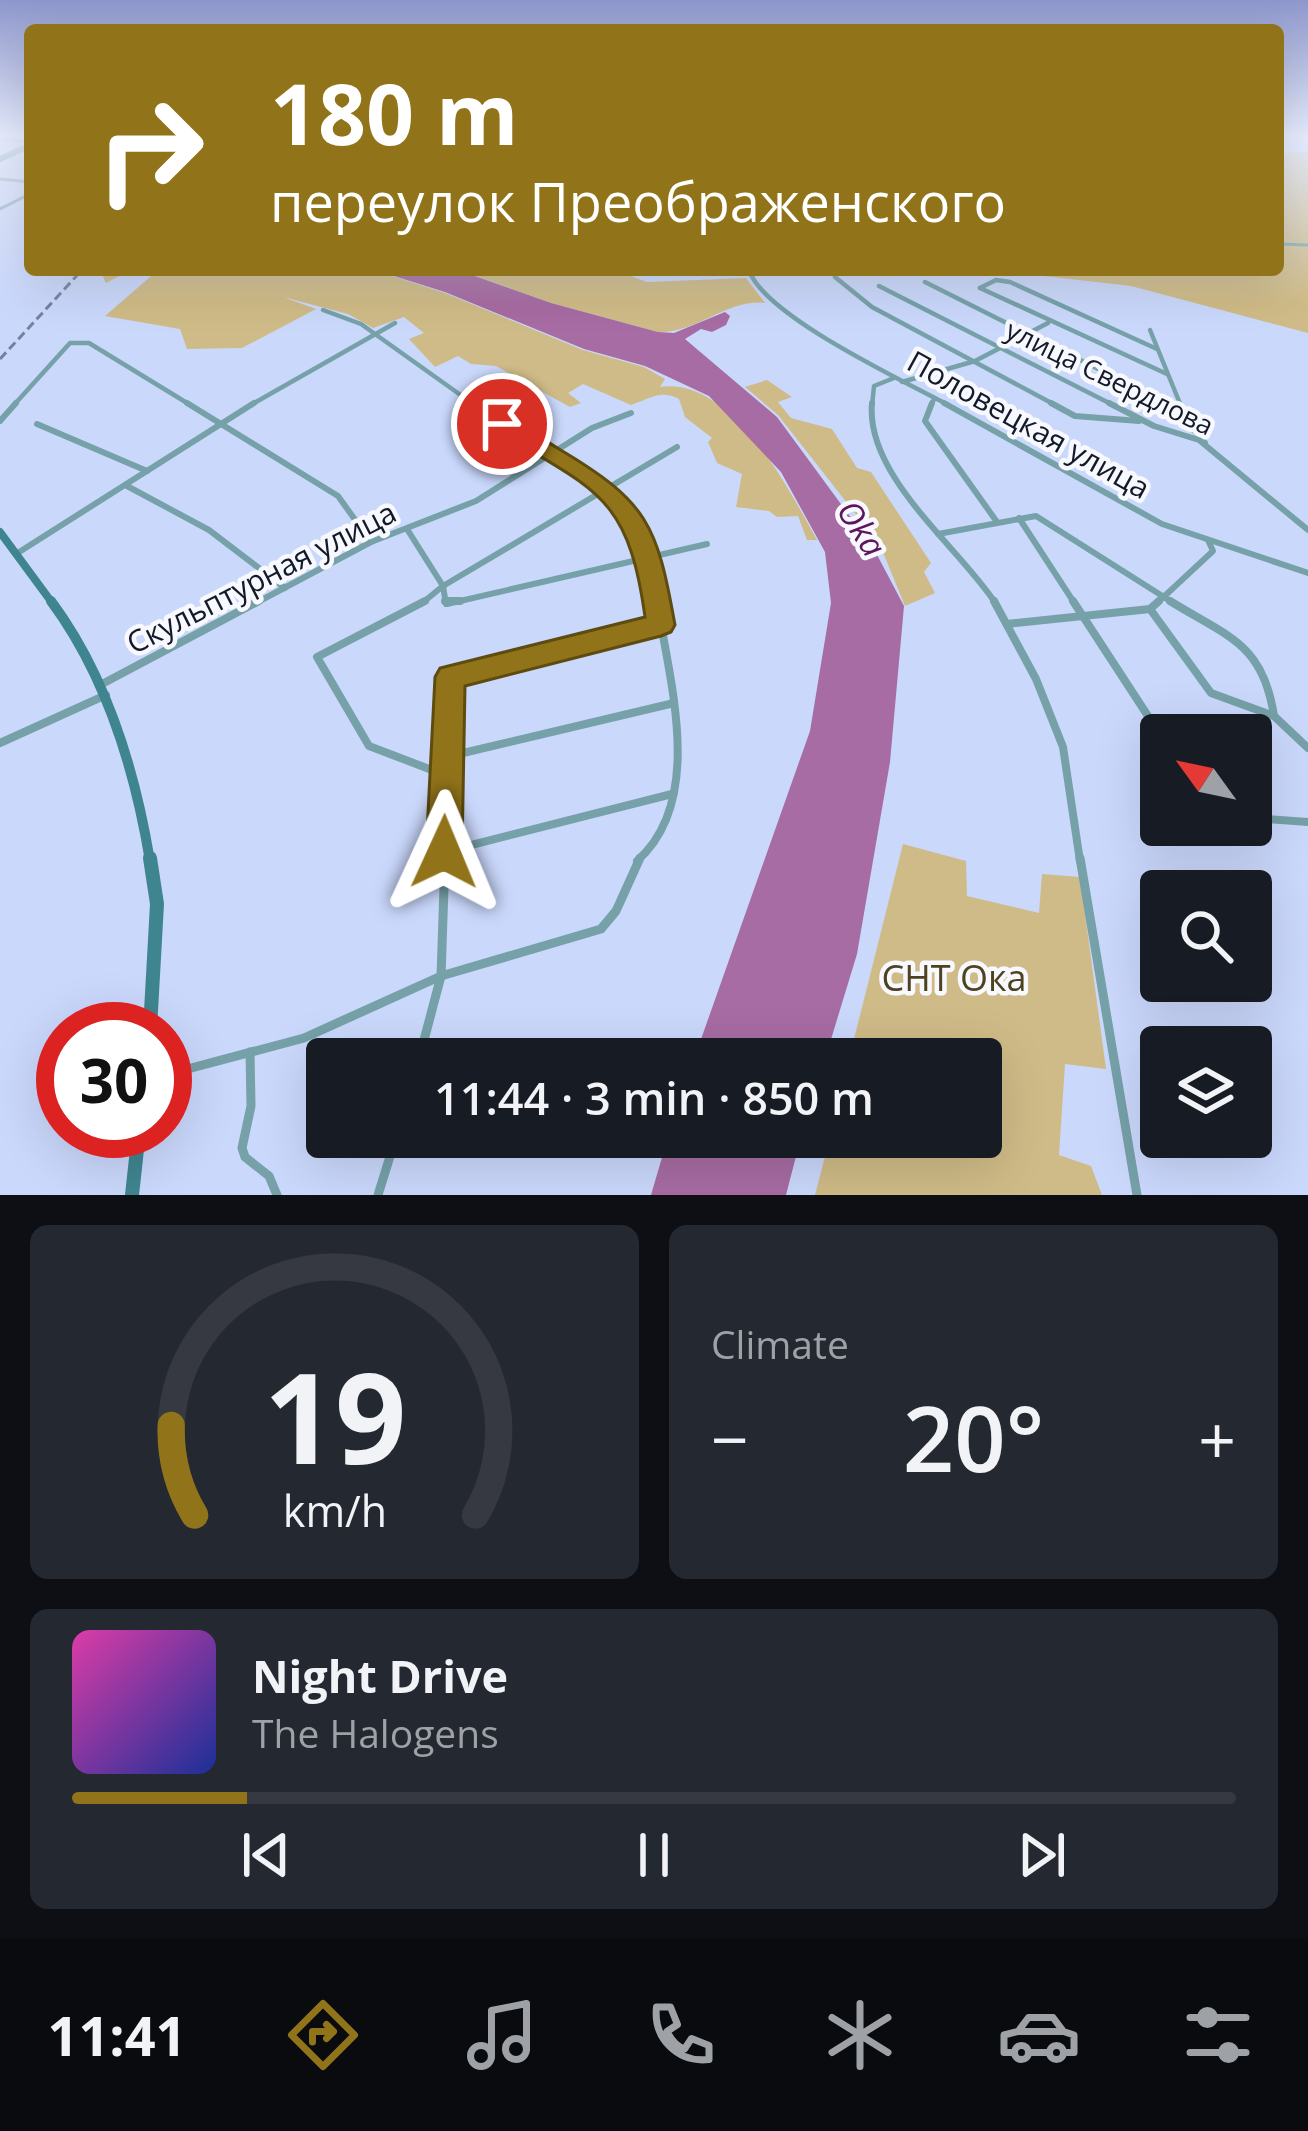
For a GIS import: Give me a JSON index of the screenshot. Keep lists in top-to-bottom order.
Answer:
{
  "streets": {
    "street": ["улица Свердлова", "Половецкая улица", "Скульптурная улица"]
  },
  "water": ["Oka"],
  "parks": ["СНТ Ока"],
  "north": "top left",
  "page": {
    "turn": ["180 m", "переулок Преображенского"],
    "limit": "30",
    "trip": "11:44 · 3 min · 850 m",
    "tile": "Climate",
    "heat": ["−", "20°", "+"],
    "song": ["Night Drive", "The Halogens"],
    "tabs": "11:41",
    "gauge": ["19", "km/h"]
  }
}
